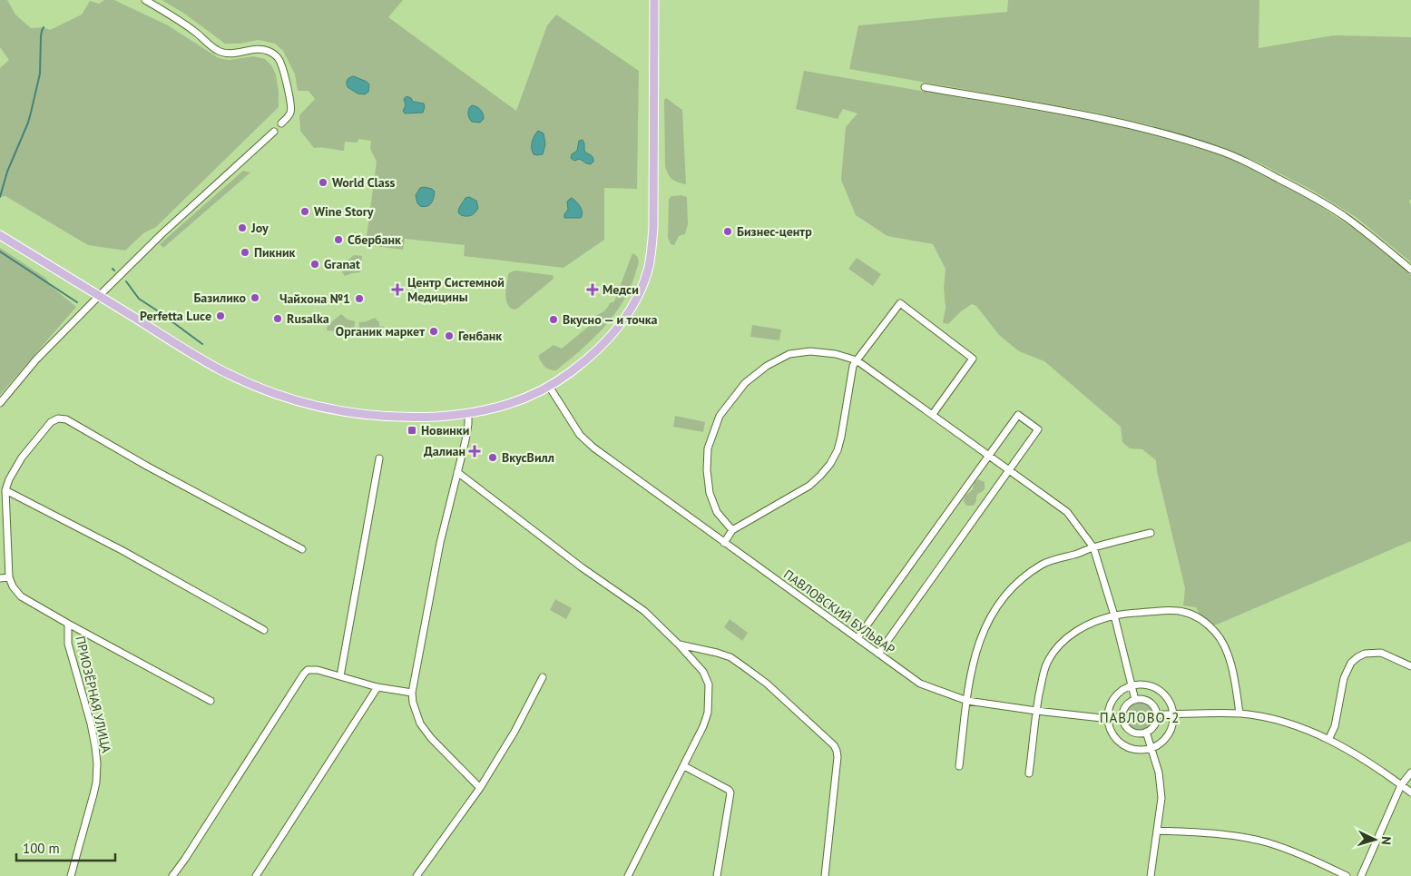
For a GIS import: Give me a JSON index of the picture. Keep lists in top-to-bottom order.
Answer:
{
  "streets": {
    "street": ["ПАВЛОВСКИЙ БУЛЬВАР", "ПРИОЗЁРНАЯ УЛИЦА"]
  },
  "districts": ["ПАВЛОВО-2"],
  "places": {
    "other": [
      "World Class",
      "Wine Story",
      "Joy",
      "Бизнес-центр",
      "Сбербанк",
      "Пикник",
      "Granat",
      "Базилико",
      "Чайхона №1",
      "Perfetta Luce",
      "Rusalka",
      "Вкусно — и точка",
      "Органик маркет",
      "Генбанк",
      "ВкусВилл"
    ],
    "health": ["Центр Системной Медицины", "Медси", "Далиан"],
    "transit": ["Новинки"]
  },
  "scale_bar": "100 m",
  "north": "right"
}
